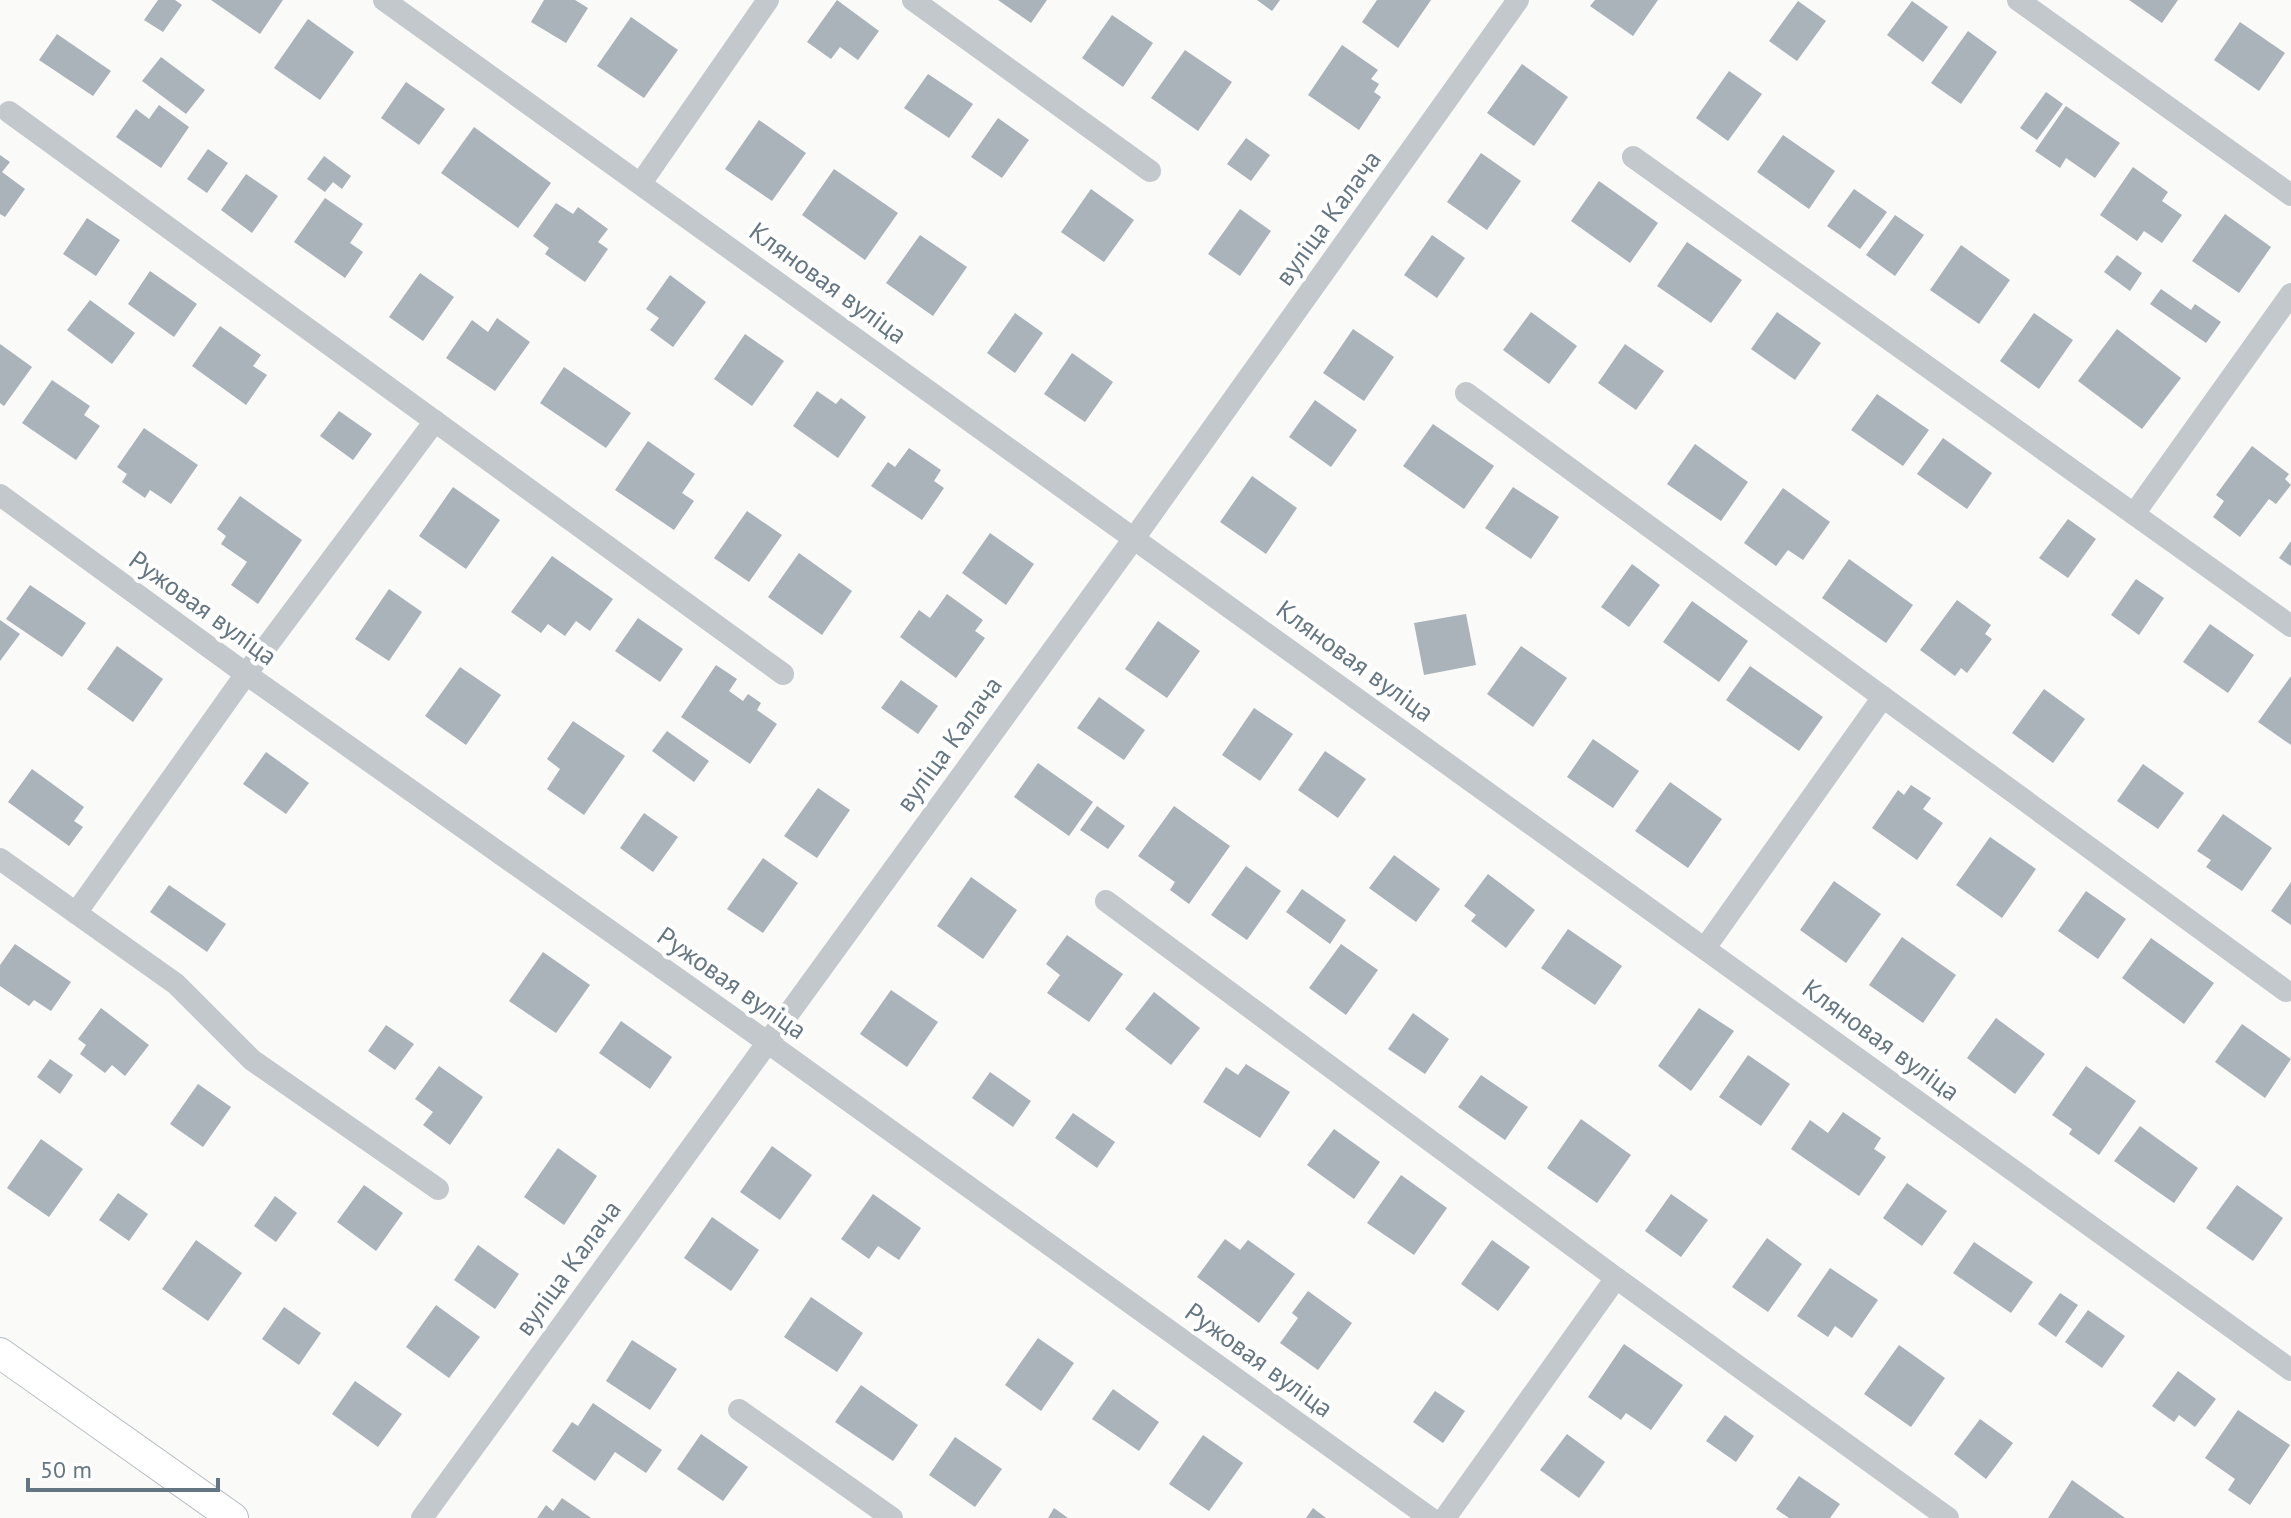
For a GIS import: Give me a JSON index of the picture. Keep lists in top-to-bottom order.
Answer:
{
  "streets": {
    "street": ["вуліца Калача", "Кляновая вуліца", "Ружовая вуліца"]
  },
  "crossings": [
    ["вуліца Калача", "Кляновая вуліца"],
    ["вуліца Калача", "Ружовая вуліца"]
  ],
  "scale_bar": "50 m"
}
